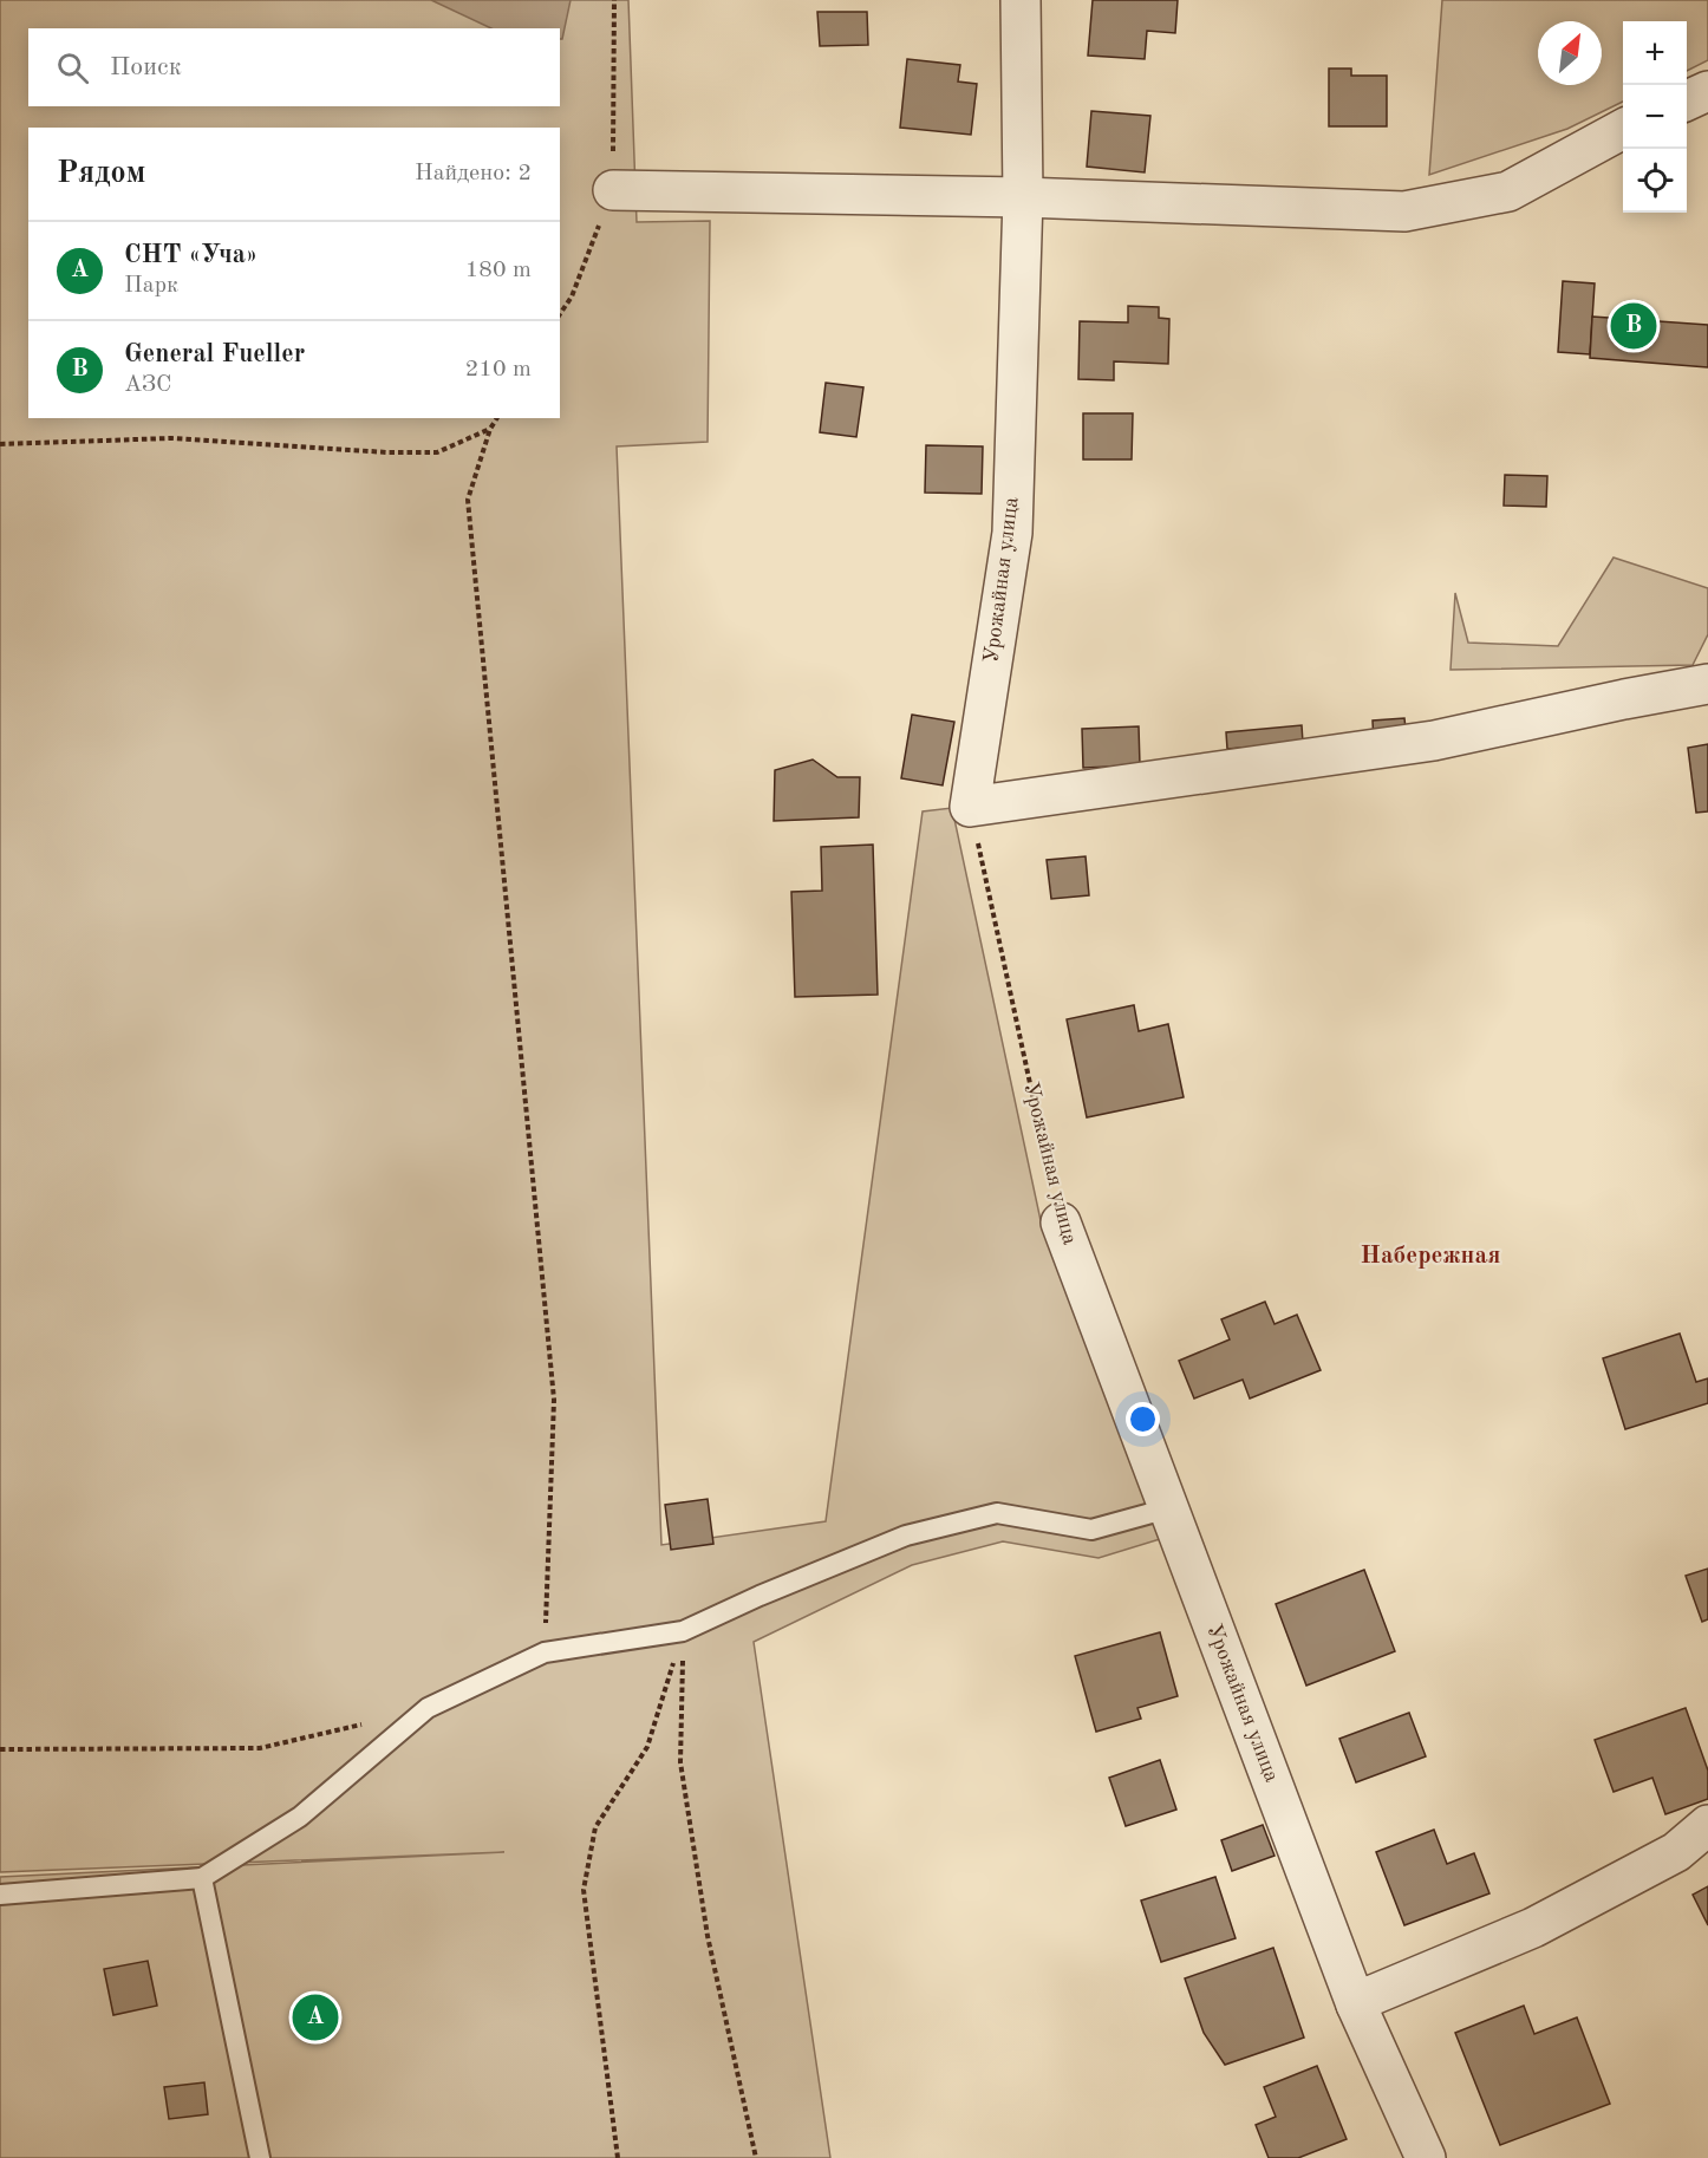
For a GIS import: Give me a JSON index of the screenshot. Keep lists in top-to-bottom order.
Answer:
{
  "streets": {
    "street": ["Урожайная улица"]
  },
  "districts": ["Набережная"],
  "north": "top right",
  "page": {
    "map_buttons": ["+", "−"],
    "search": "Поиск",
    "heading": ["Рядом", "Найдено: 2"],
    "list": [
      {
        "mark": "A",
        "name": "СНТ «Уча»",
        "note": "Парк",
        "value": "180 m"
      },
      {
        "mark": "B",
        "name": "General Fueller",
        "note": "АЗС",
        "value": "210 m"
      }
    ],
    "pins": ["B", "A"]
  }
}
